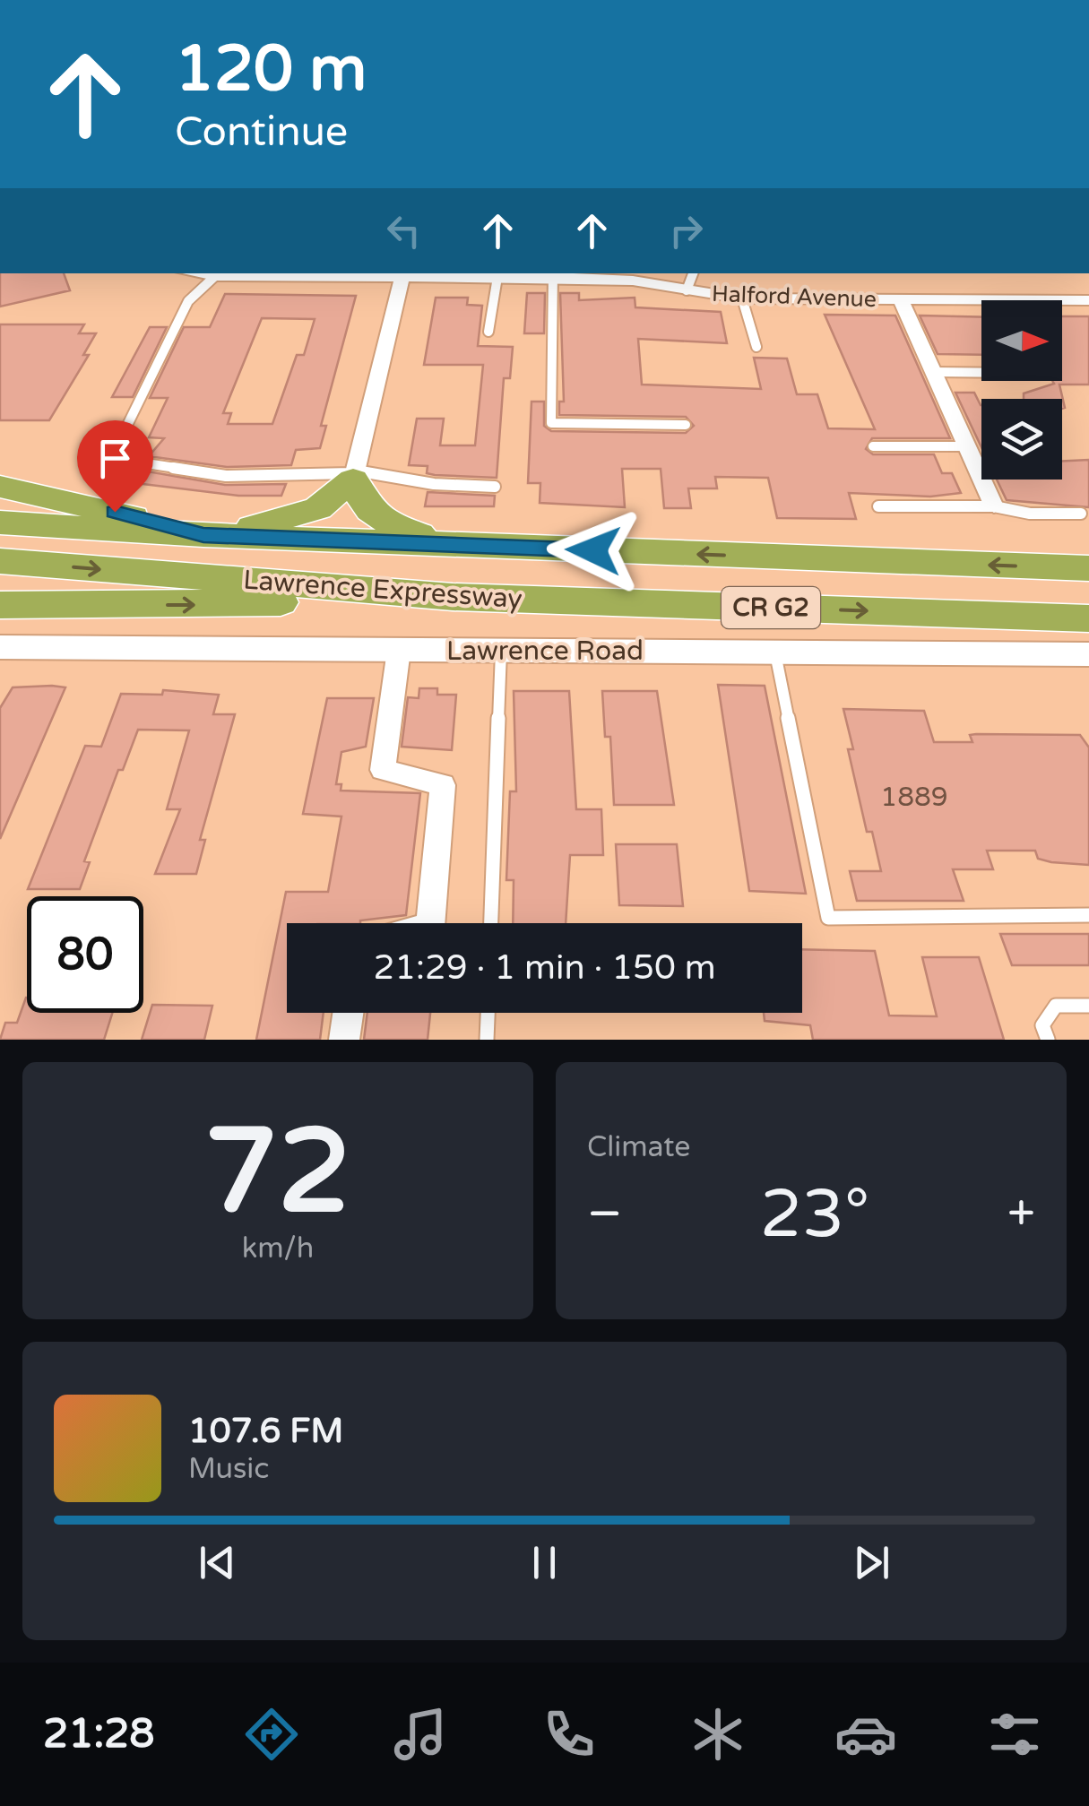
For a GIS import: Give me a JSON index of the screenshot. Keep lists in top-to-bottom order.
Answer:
{
  "streets": {
    "highway": ["Lawrence Expressway", "CR G2"],
    "street": ["Halford Avenue", "Lawrence Road"]
  },
  "house_numbers": ["1889"],
  "north": "right",
  "page": {
    "turn": ["120 m", "Continue"],
    "limit": "80",
    "trip": "21:29 · 1 min · 150 m",
    "tile": [
      ["72", "km/h"],
      "Climate"
    ],
    "heat": ["−", "23°", "+"],
    "song": ["107.6 FM", "Music"],
    "tabs": "21:28"
  }
}
